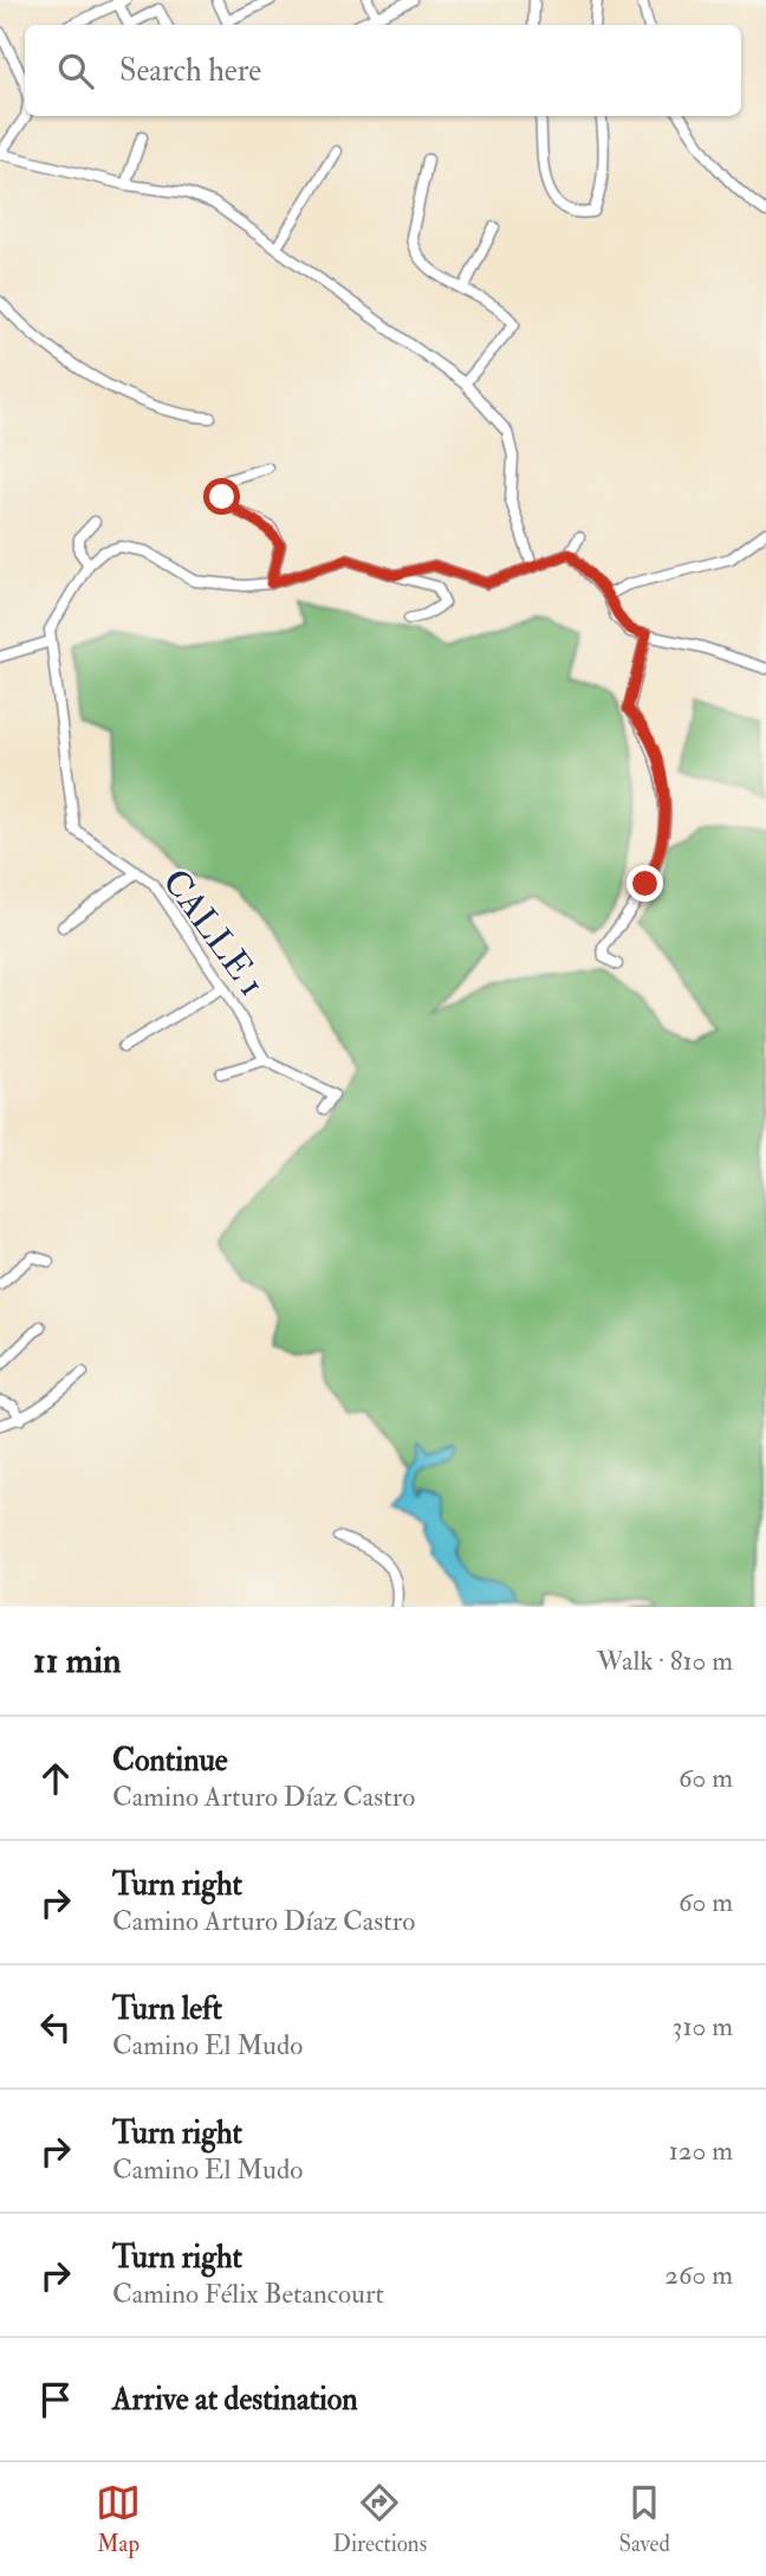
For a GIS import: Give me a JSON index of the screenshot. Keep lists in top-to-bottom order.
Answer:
{
  "streets": {
    "street": ["CALLE 1"]
  },
  "page": {
    "search": "Search here",
    "heading": ["11 min", "Walk · 810 m"],
    "list": [
      ["Continue", "Camino Arturo Díaz Castro", "60 m"],
      ["Turn right", "Camino Arturo Díaz Castro", "60 m"],
      ["Turn left", "Camino El Mudo", "310 m"],
      ["Turn right", "Camino El Mudo", "120 m"],
      ["Turn right", "Camino Félix Betancourt", "260 m"],
      "Arrive at destination"
    ],
    "nav": ["Map", "Directions", "Saved"]
  }
}
